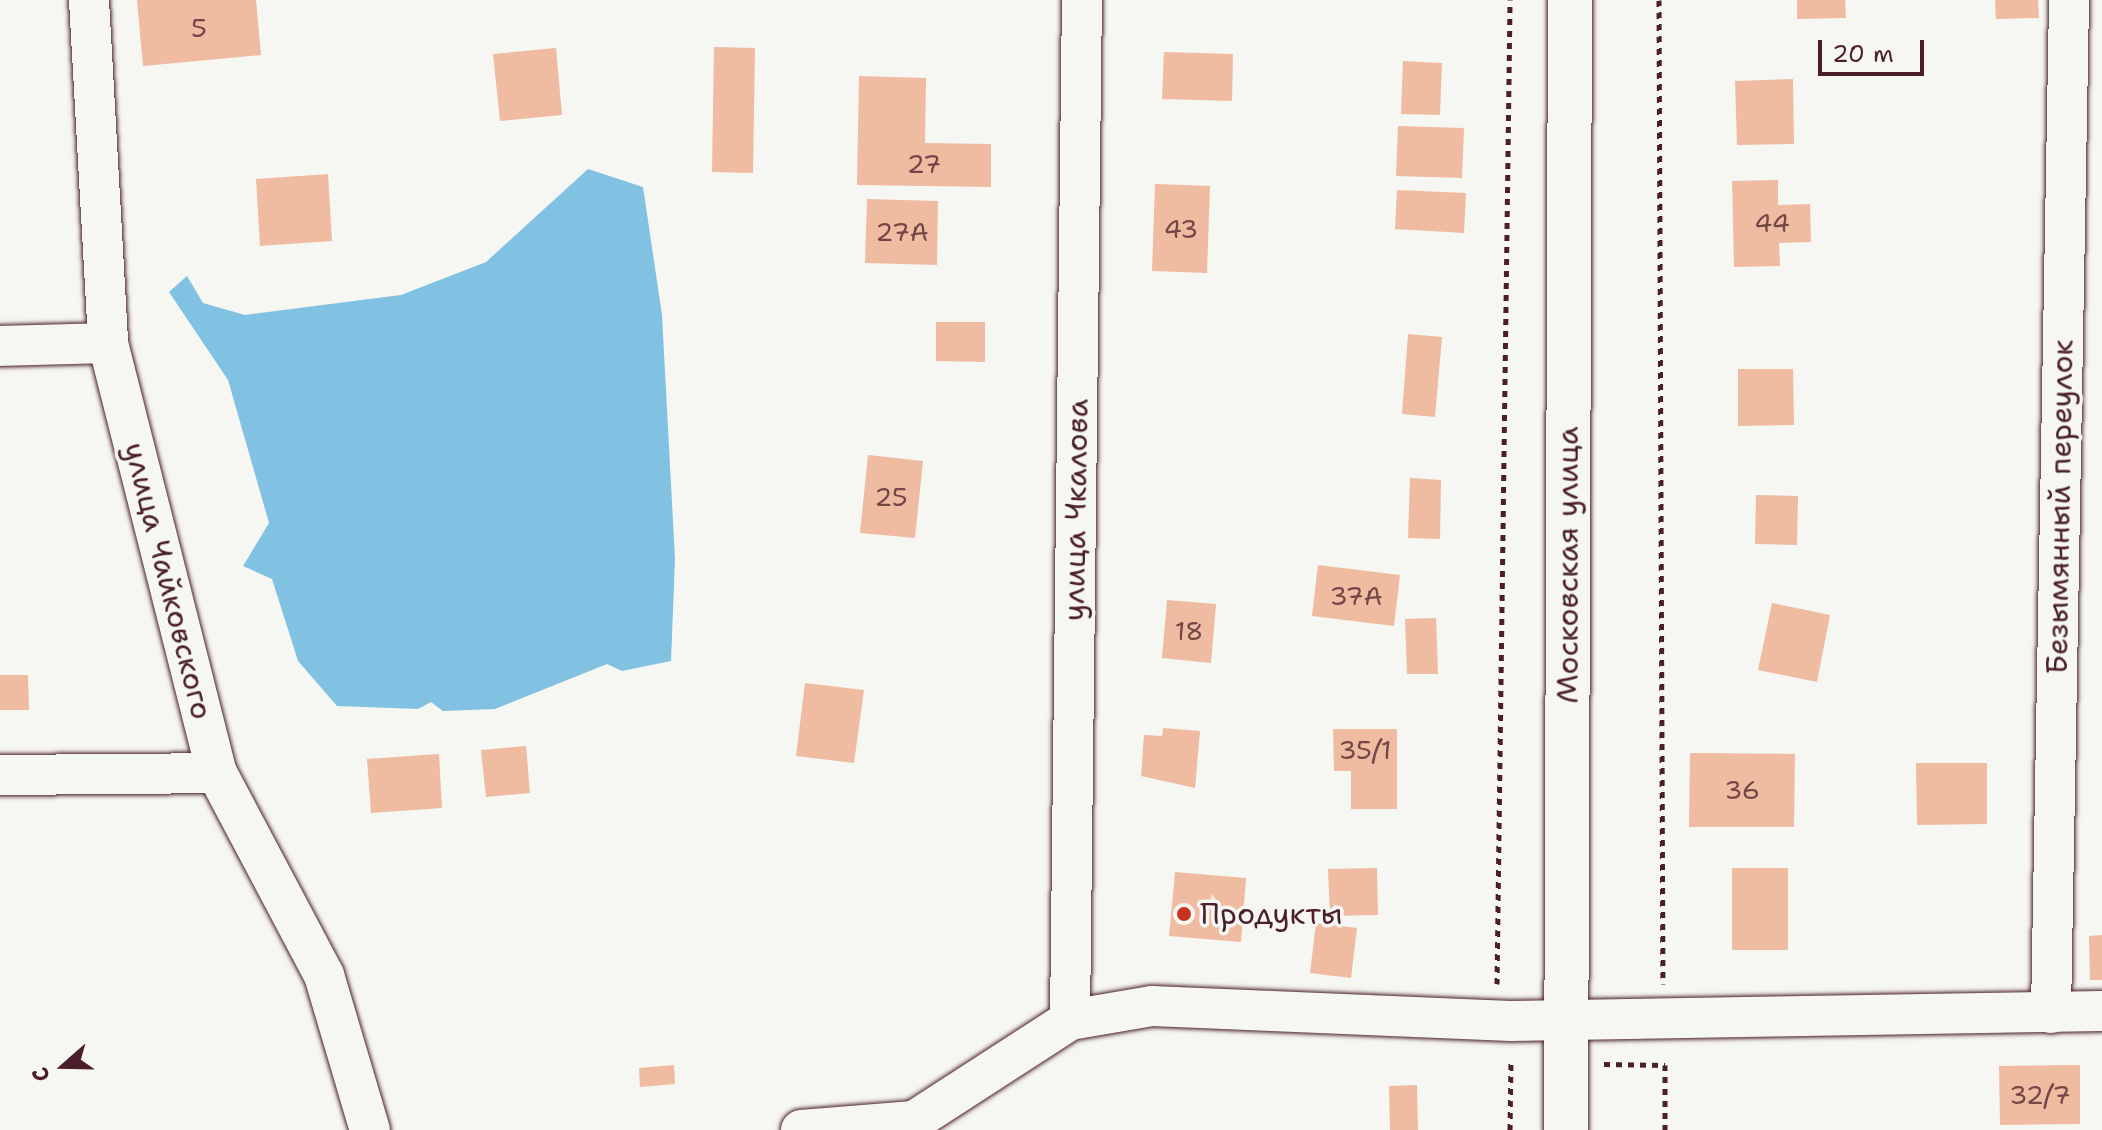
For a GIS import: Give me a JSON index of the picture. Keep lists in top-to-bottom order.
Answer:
{
  "streets": {
    "main road": ["Московская улица"],
    "street": ["Безымянный переулок", "улица Чкалова", "улица Чайковского"]
  },
  "places": ["Продукты"],
  "house_numbers": [
    "5",
    "27",
    "44",
    "43",
    "27А",
    "25",
    "37А",
    "18",
    "35/1",
    "36",
    "32/7"
  ],
  "scale_bar": "20 m",
  "north": "left"
}
